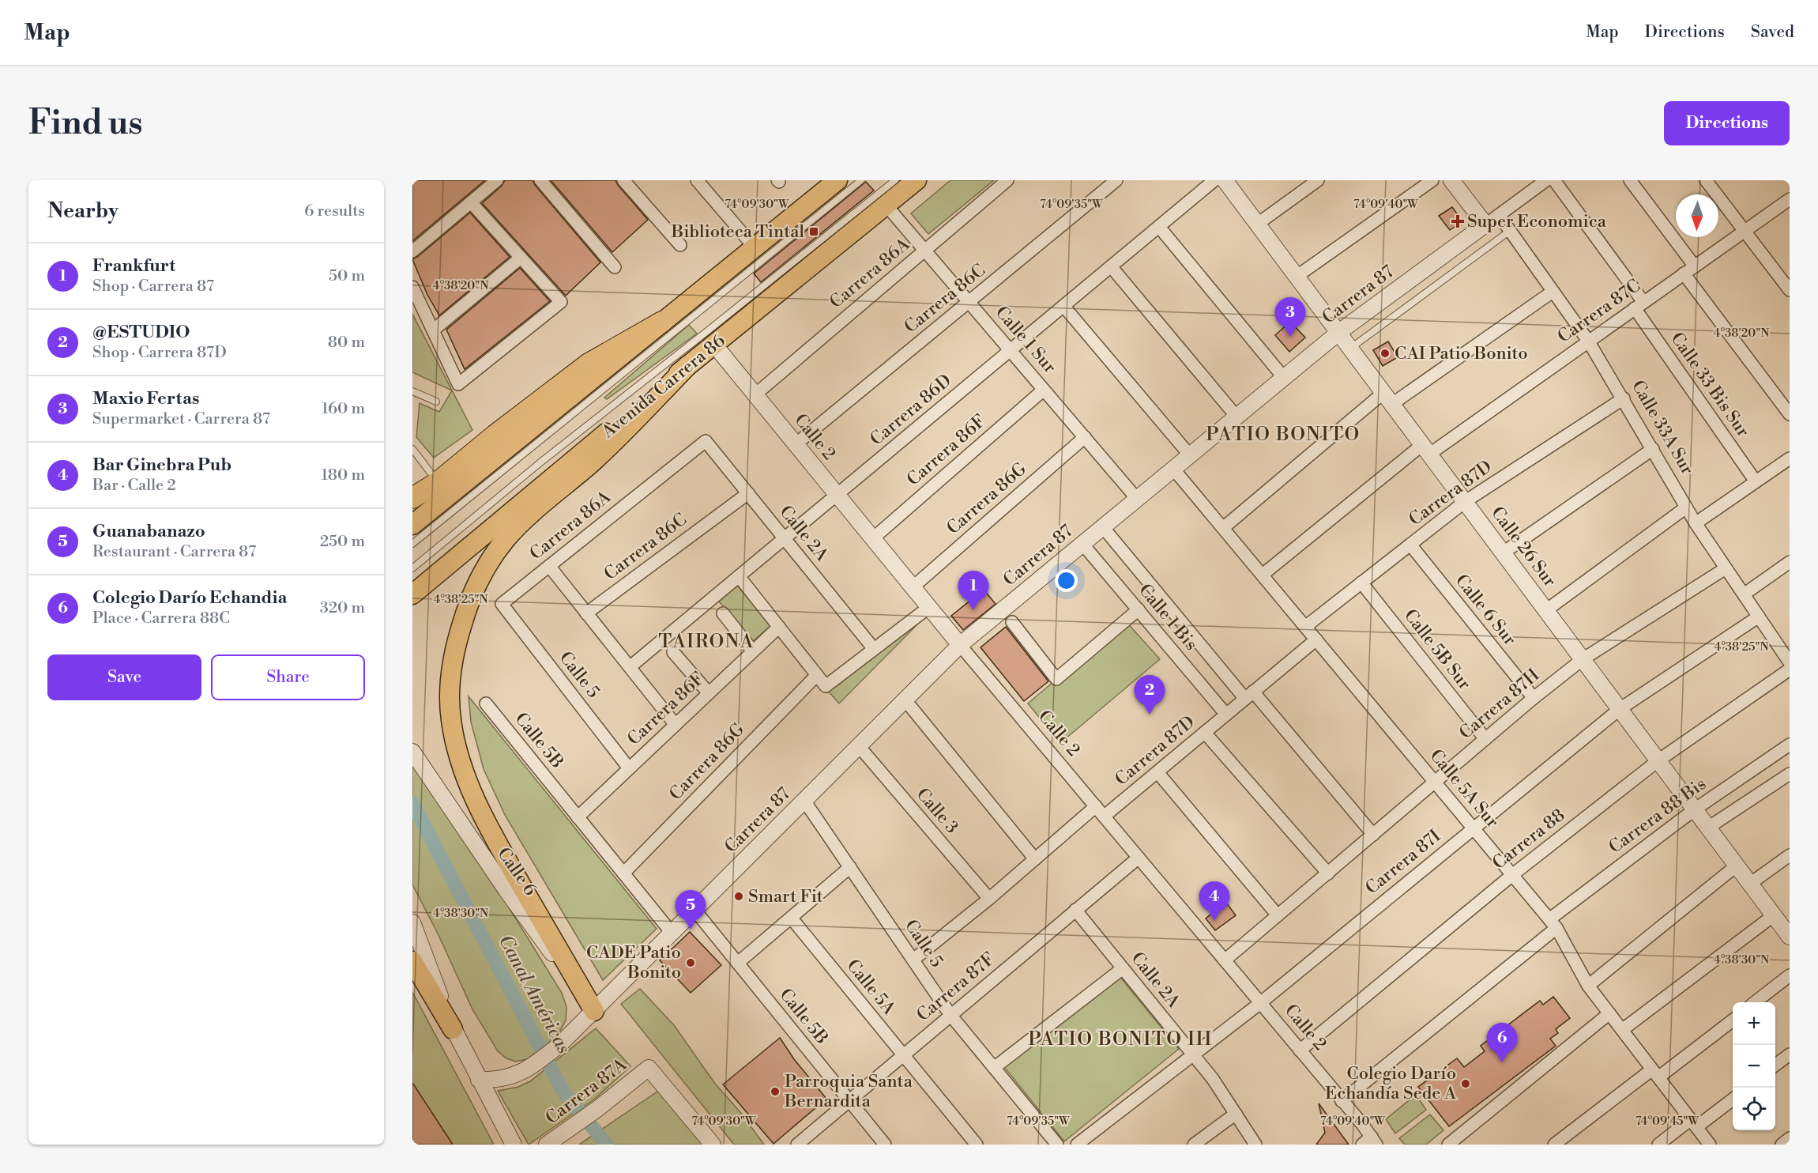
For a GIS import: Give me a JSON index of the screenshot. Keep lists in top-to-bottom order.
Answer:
{
  "streets": {
    "main road": ["Avenida Carrera 86"],
    "street": [
      "Carrera 86A",
      "Carrera 87",
      "Carrera 86C",
      "Carrera 87C",
      "Calle 1 Sur",
      "Calle 33 Bis Sur",
      "Carrera 86D",
      "Calle 33A Sur",
      "Calle 2",
      "Carrera 86F",
      "Carrera 87D",
      "Carrera 86G",
      "Calle 2A",
      "Calle 26 Sur",
      "Calle 6 Sur",
      "Calle 1 Bis",
      "Calle 5B Sur",
      "Calle 5",
      "Carrera 87H",
      "Calle 5B",
      "Calle 5A Sur",
      "Calle 3",
      "Carrera 88 Bis",
      "Carrera 88",
      "Carrera 87I",
      "Calle 6",
      "Calle 5A",
      "Carrera 87F",
      "Carrera 87A"
    ]
  },
  "crossings": [
    ["Carrera 86A", "Calle 1 Sur"],
    ["Carrera 86A", "Calle 2"],
    ["Carrera 86A", "Calle 2A"],
    ["Carrera 86A", "Calle 5"],
    ["Carrera 87", "Calle 1 Sur"],
    ["Carrera 87", "Calle 33A Sur"],
    ["Carrera 87", "Calle 2"],
    ["Carrera 87", "Calle 26 Sur"],
    ["Carrera 87", "Calle 1 Bis"],
    ["Carrera 87", "Calle 5"],
    ["Carrera 87", "Calle 5B"],
    ["Carrera 87", "Calle 5A Sur"],
    ["Carrera 87", "Calle 3"],
    ["Carrera 87", "Calle 6"],
    ["Carrera 86C", "Calle 1 Sur"],
    ["Carrera 86C", "Calle 2"],
    ["Carrera 86C", "Calle 2A"],
    ["Carrera 87C", "Calle 33 Bis Sur"],
    ["Carrera 87C", "Calle 33A Sur"],
    ["Carrera 87C", "Calle 26 Sur"],
    ["Carrera 87C", "Calle 5A Sur"],
    ["Calle 1 Sur", "Avenida Carrera 86"],
    ["Calle 1 Sur", "Carrera 86D"],
    ["Calle 1 Sur", "Carrera 86F"],
    ["Calle 1 Sur", "Carrera 86G"],
    ["Avenida Carrera 86", "Calle 2"],
    ["Carrera 86D", "Calle 2"],
    ["Carrera 86D", "Calle 2A"],
    ["Calle 33A Sur", "Carrera 87D"],
    ["Calle 33A Sur", "Carrera 87H"],
    ["Calle 33A Sur", "Carrera 87I"],
    ["Calle 2", "Carrera 86F"],
    ["Calle 2", "Carrera 87D"],
    ["Calle 2", "Carrera 86G"],
    ["Calle 2", "Carrera 87H"],
    ["Calle 2", "Carrera 88 Bis"],
    ["Calle 2", "Carrera 88"],
    ["Calle 2", "Carrera 87I"],
    ["Calle 2", "Carrera 87F"],
    ["Carrera 86F", "Calle 5"],
    ["Carrera 86F", "Calle 5B"],
    ["Carrera 87D", "Calle 26 Sur"],
    ["Carrera 87D", "Calle 6 Sur"],
    ["Carrera 87D", "Calle 1 Bis"],
    ["Carrera 87D", "Calle 5B Sur"],
    ["Carrera 87D", "Calle 5A Sur"],
    ["Carrera 86G", "Calle 5B"],
    ["Calle 2A", "Carrera 87I"],
    ["Calle 2A", "Carrera 87F"],
    ["Calle 26 Sur", "Carrera 87H"],
    ["Calle 26 Sur", "Carrera 88 Bis"],
    ["Calle 26 Sur", "Carrera 88"],
    ["Calle 26 Sur", "Carrera 87I"],
    ["Calle 6 Sur", "Carrera 87H"],
    ["Calle 1 Bis", "Carrera 87H"],
    ["Calle 5B Sur", "Carrera 87H"],
    ["Calle 5", "Carrera 87F"],
    ["Carrera 87H", "Calle 5A Sur"],
    ["Calle 5B", "Carrera 87F"],
    ["Calle 5A Sur", "Carrera 88 Bis"],
    ["Calle 5A Sur", "Carrera 88"],
    ["Calle 5A Sur", "Carrera 87I"],
    ["Calle 5A", "Carrera 87F"]
  ],
  "districts": ["PATIO BONITO", "TAIRONA", "PATIO BONITO III"],
  "water": ["Canal Américas"],
  "places": {
    "health": ["Super Economica"],
    "transit": ["Biblioteca Tintal"],
    "other": [
      "CAI Patio Bonito",
      "Smart Fit",
      "CADE Patio Bonito",
      "Colegio Darío Echandía Sede A",
      "Parroquia Santa Bernardita"
    ]
  },
  "north": "bottom",
  "page": {
    "header": "Map",
    "nav": ["Map", "Directions", "Saved"],
    "buttons": [
      "Directions",
      ["Save", "Share"]
    ],
    "title": "Find us",
    "heading": ["Nearby", "6 results"],
    "list": [
      {
        "mark": "1",
        "name": "Frankfurt",
        "note": "Shop · Carrera 87",
        "value": "50 m"
      },
      {
        "mark": "2",
        "name": "@ESTUDIO",
        "note": "Shop · Carrera 87D",
        "value": "80 m"
      },
      {
        "mark": "3",
        "name": "Maxio Fertas",
        "note": "Supermarket · Carrera 87",
        "value": "160 m"
      },
      {
        "mark": "4",
        "name": "Bar Ginebra Pub",
        "note": "Bar · Calle 2",
        "value": "180 m"
      },
      {
        "mark": "5",
        "name": "Guanabanazo",
        "note": "Restaurant · Carrera 87",
        "value": "250 m"
      },
      {
        "mark": "6",
        "name": "Colegio Darío Echandia",
        "note": "Place · Carrera 88C",
        "value": "320 m"
      }
    ],
    "pins": [
      "3",
      "1",
      "2",
      "4",
      "5",
      "6"
    ],
    "map_buttons": ["+", "−"]
  },
  "coordinates": [
    "74°09'30\"W",
    "74°09'35\"W",
    "74°09'40\"W",
    "4°38'20\"N",
    "4°38'25\"N",
    "4°38'30\"N",
    "74°09'45\"W"
  ]
}
